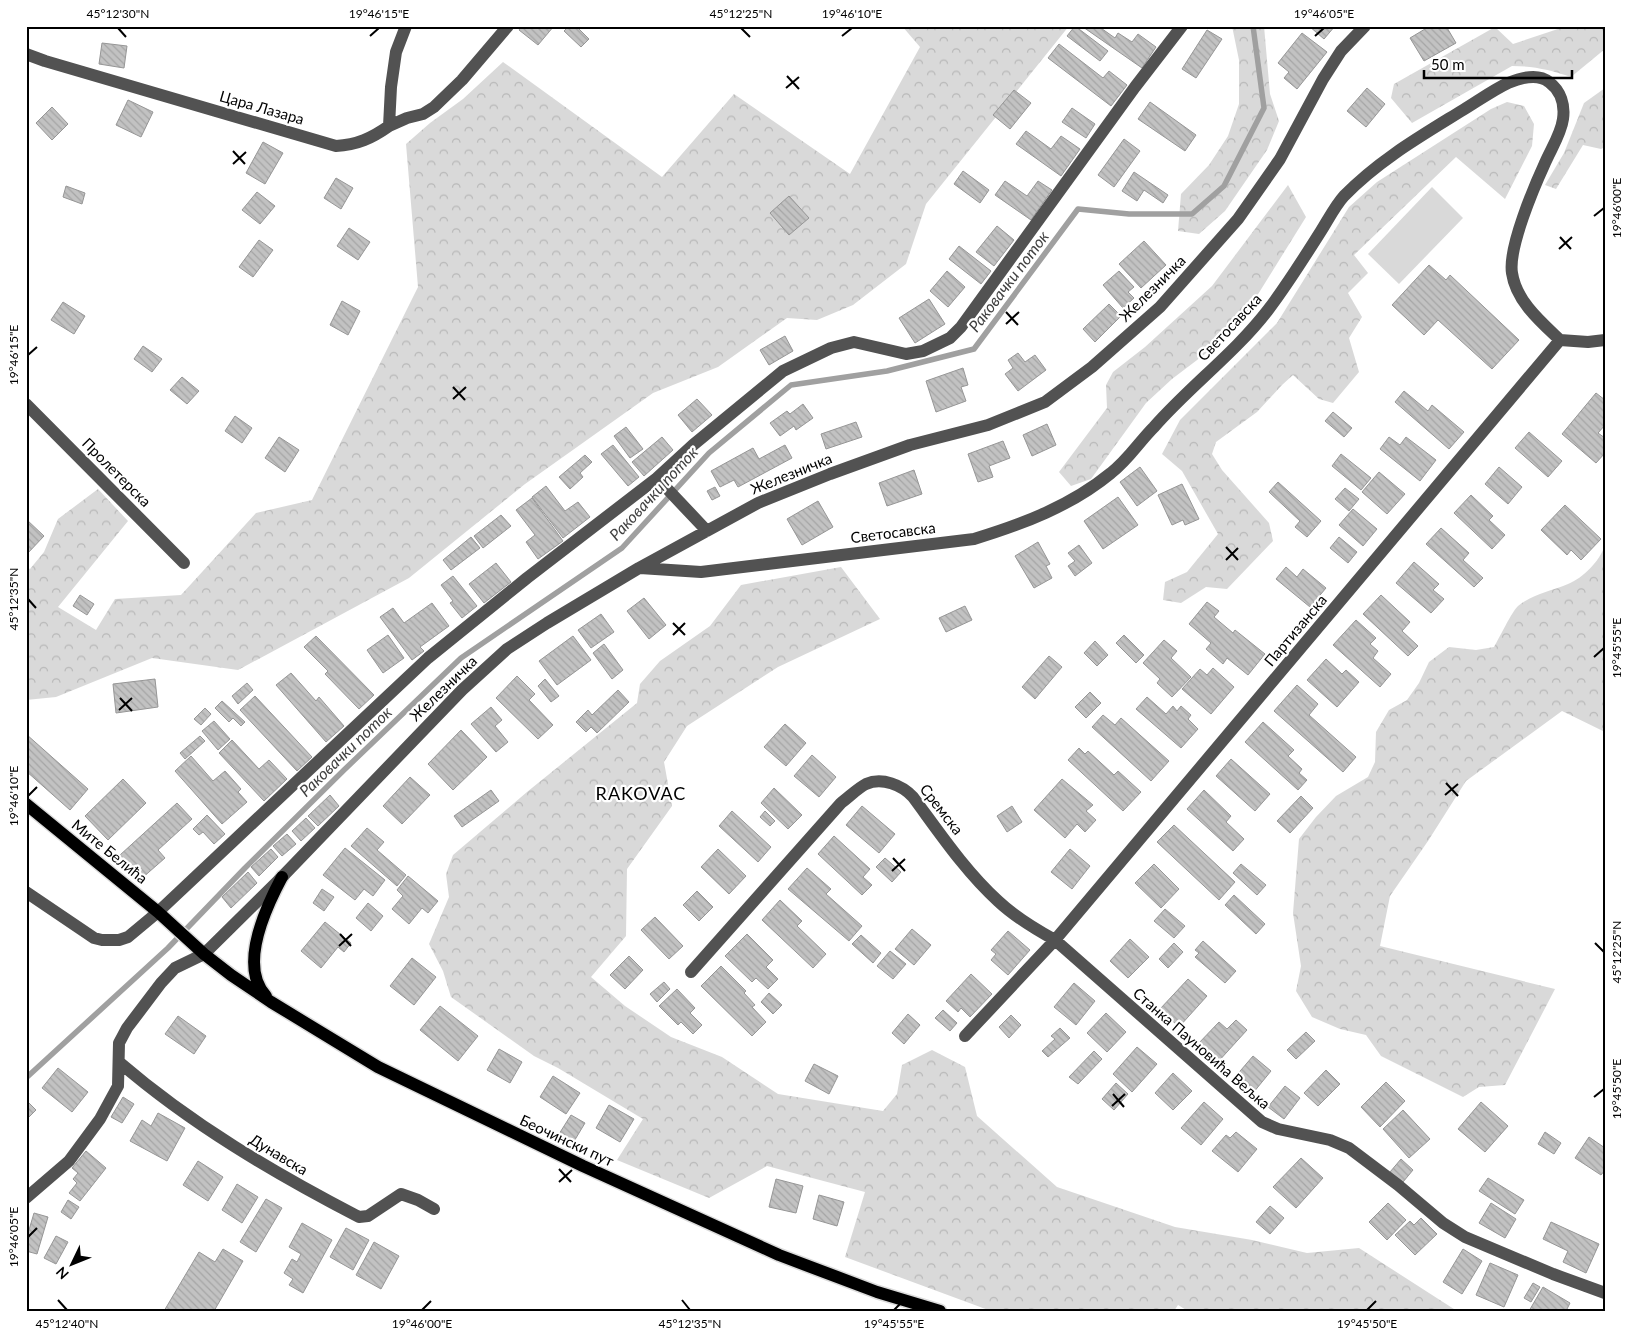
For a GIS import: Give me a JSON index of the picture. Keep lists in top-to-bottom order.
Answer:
{
  "streets": {
    "main road": ["Мите Белића", "Беочински пут"],
    "street": [
      "Цара Лазара",
      "Железничка",
      "Светосавска",
      "Пролетерска",
      "Партизанска",
      "Сремска",
      "Станка Пауновића Вељка",
      "Дунавска"
    ]
  },
  "crossings": [
    ["Железничка", "Светосавска"],
    ["Железничка", "Мите Белића"],
    ["Железничка", "Беочински пут"],
    ["Светосавска", "Партизанска"],
    ["Партизанска", "Сремска"],
    ["Партизанска", "Станка Пауновића Вељка"],
    ["Сремска", "Станка Пауновића Вељка"],
    ["Мите Белића", "Беочински пут"]
  ],
  "districts": ["RAKOVAC"],
  "water": ["Раковачки поток"],
  "scale_bar": "50 m",
  "north": "bottom left",
  "coordinates": [
    "45°12'30\"N",
    "19°46'15\"E",
    "45°12'25\"N",
    "19°46'10\"E",
    "19°46'05\"E",
    "19°46'00\"E",
    "45°12'35\"N",
    "19°45'55\"E",
    "19°45'50\"E",
    "45°12'40\"N"
  ]
}
